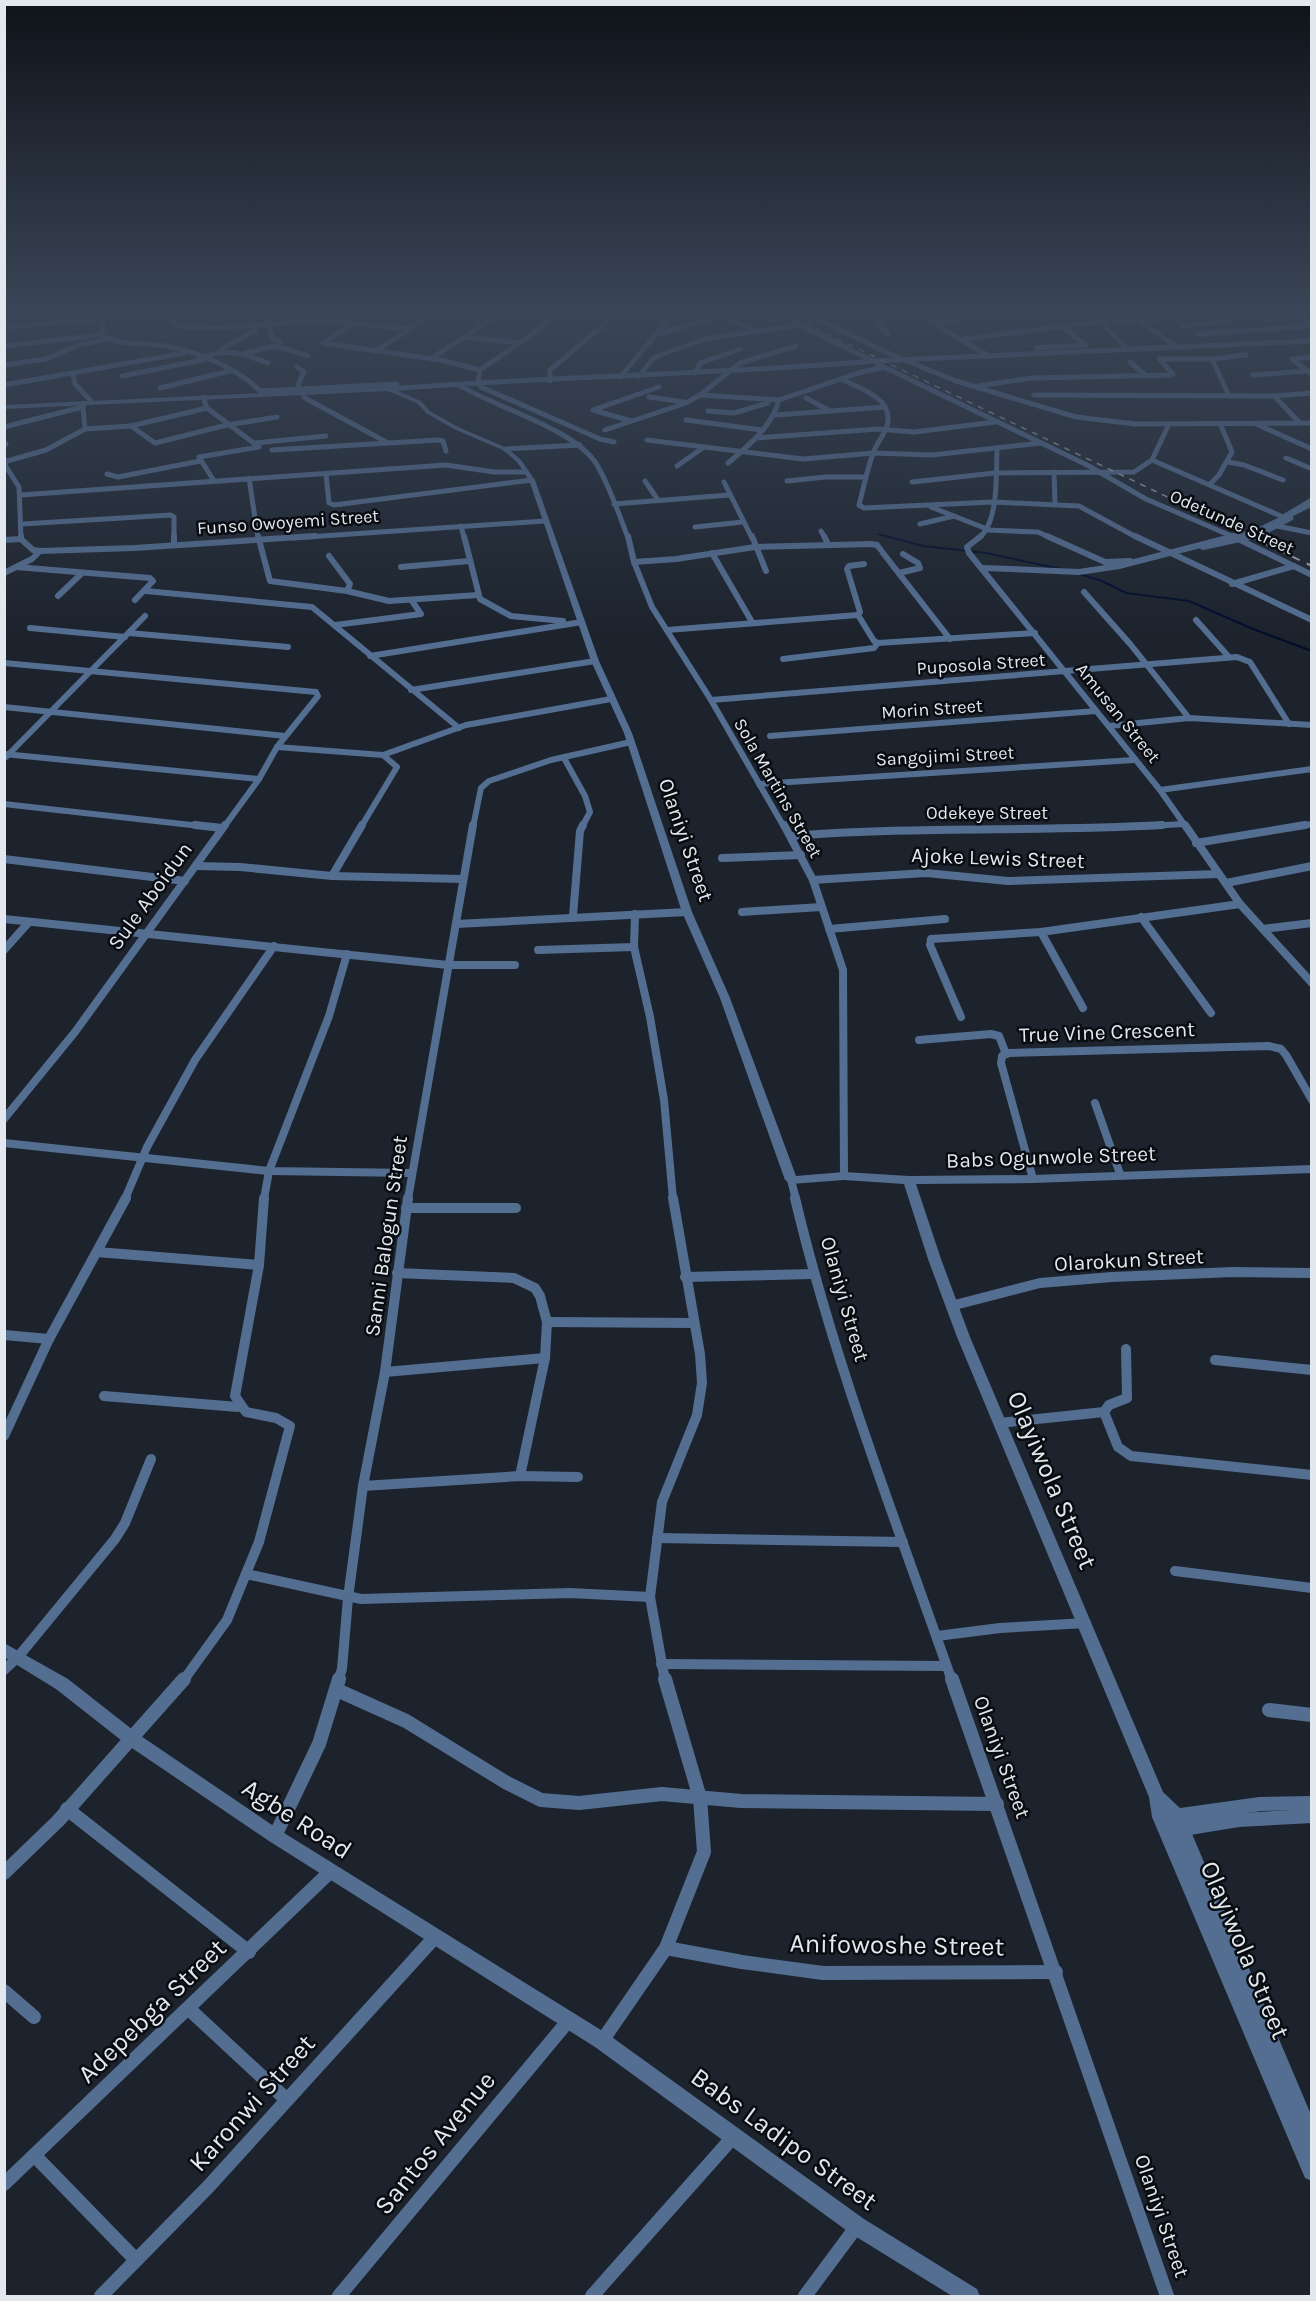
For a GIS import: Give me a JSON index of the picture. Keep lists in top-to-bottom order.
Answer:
{
  "streets": {
    "street": [
      "Funso Owoyemi Street",
      "Odetunde Street",
      "Puposola Street",
      "Morin Street",
      "Amusan Street",
      "Sangojimi Street",
      "Sola Martins Street",
      "Odekeye Street",
      "Olaniyi Street",
      "Ajoke Lewis Street",
      "Sule Aboidun",
      "True Vine Crescent",
      "Babs Ogunwole Street",
      "Sanni Balogun Street",
      "Olarokun Street",
      "Olayiwola Street",
      "Agbe Road",
      "Anifowoshe Street",
      "Adepebga Street",
      "Karonwi Street",
      "Babs Ladipo Street",
      "Santos Avenue"
    ]
  },
  "crossings": [
    ["Funso Owoyemi Street", "Olaniyi Street"],
    ["Puposola Street", "Amusan Street"],
    ["Puposola Street", "Sola Martins Street"],
    ["Morin Street", "Amusan Street"],
    ["Amusan Street", "Sangojimi Street"],
    ["Amusan Street", "Odekeye Street"],
    ["Amusan Street", "Ajoke Lewis Street"],
    ["Sangojimi Street", "Sola Martins Street"],
    ["Sola Martins Street", "Odekeye Street"],
    ["Sola Martins Street", "Ajoke Lewis Street"],
    ["Sola Martins Street", "Babs Ogunwole Street"],
    ["Olaniyi Street", "Babs Ogunwole Street"],
    ["Olaniyi Street", "Sanni Balogun Street"],
    ["Olaniyi Street", "Anifowoshe Street"],
    ["True Vine Crescent", "Babs Ogunwole Street"],
    ["Babs Ogunwole Street", "Olayiwola Street"],
    ["Sanni Balogun Street", "Agbe Road"],
    ["Olarokun Street", "Olayiwola Street"],
    ["Agbe Road", "Adepebga Street"],
    ["Agbe Road", "Karonwi Street"],
    ["Agbe Road", "Babs Ladipo Street"],
    ["Agbe Road", "Santos Avenue"],
    ["Babs Ladipo Street", "Santos Avenue"]
  ]
}
